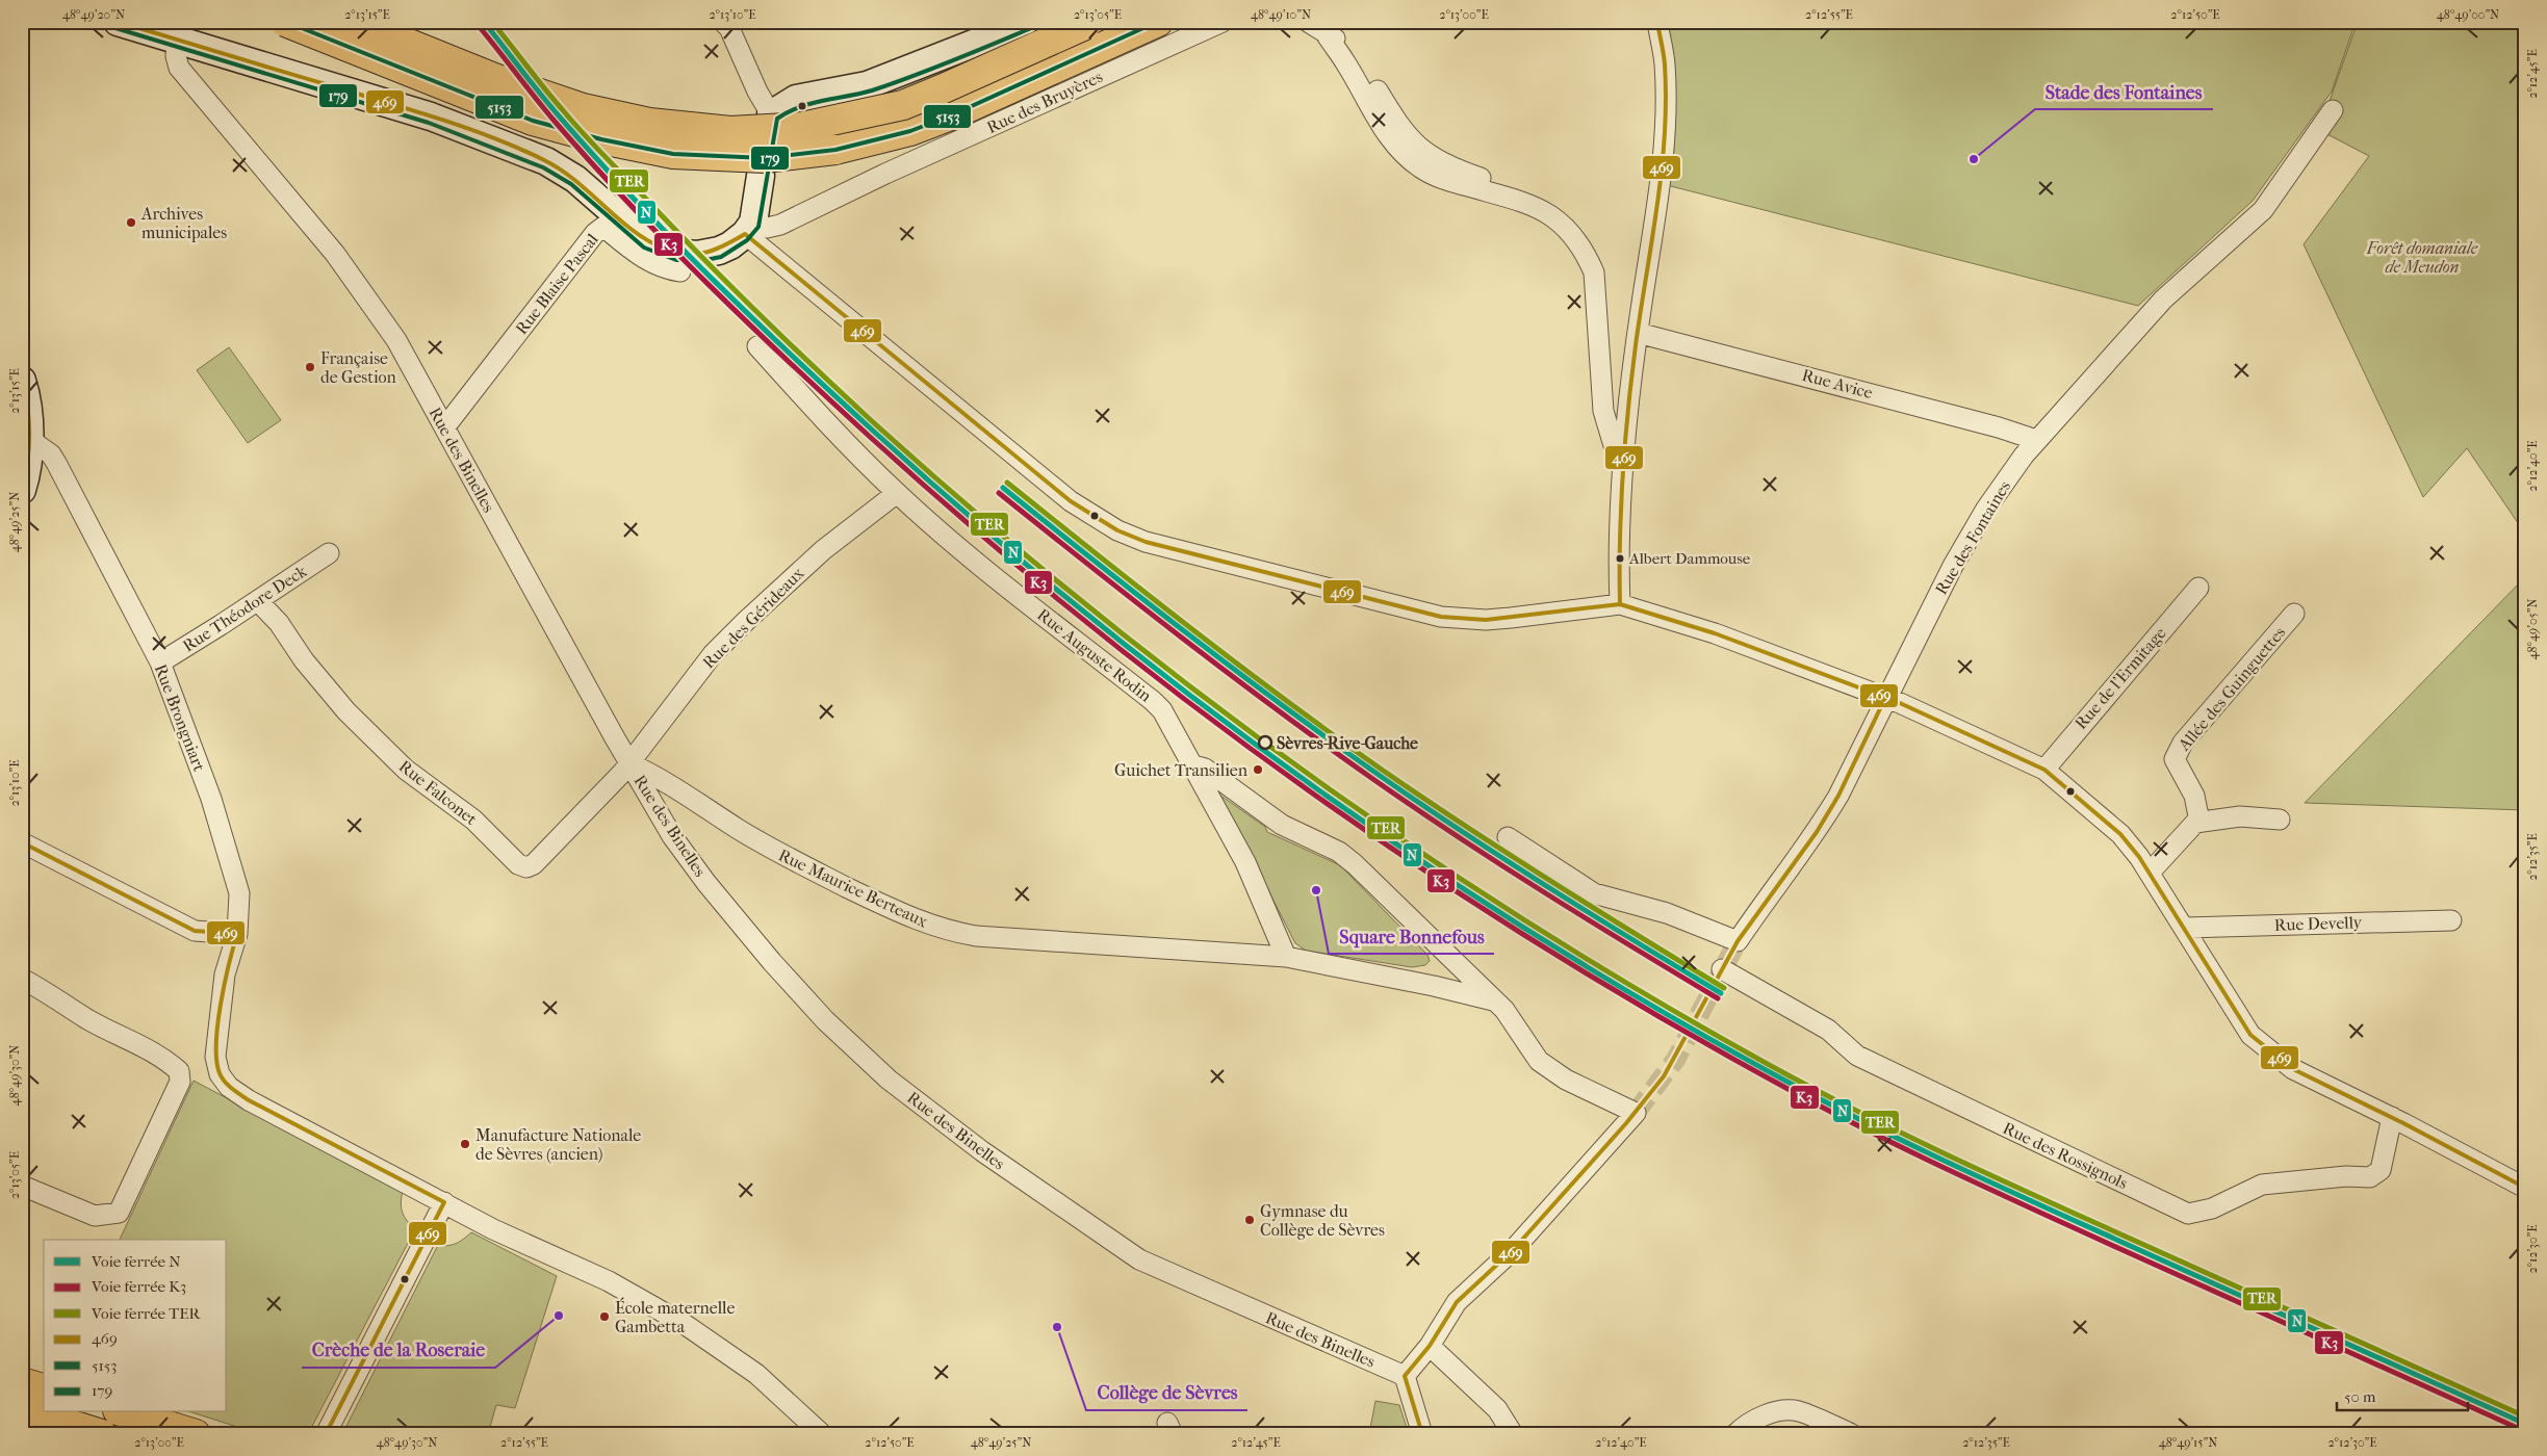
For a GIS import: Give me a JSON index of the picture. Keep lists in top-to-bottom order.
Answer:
{
  "streets": {
    "street": [
      "Rue des Bruyères",
      "Rue Blaise Pascal",
      "Rue Avice",
      "Rue des Binelles",
      "Rue des Fontaines",
      "Rue Théodore Deck",
      "Rue des Gérideaux",
      "Rue Auguste Rodin",
      "Rue de l'Ermitage",
      "Allée des Guinguettes",
      "Rue Brongniart",
      "Rue Falconet",
      "Rue Maurice Berteaux",
      "Rue Develly",
      "Rue des Rossignols"
    ]
  },
  "crossings": [
    ["Rue Blaise Pascal", "Rue des Binelles"],
    ["Rue Avice", "Rue des Fontaines"],
    ["Rue des Binelles", "Rue des Gérideaux"],
    ["Rue des Binelles", "Rue Falconet"],
    ["Rue des Binelles", "Rue Maurice Berteaux"],
    ["Rue Théodore Deck", "Rue Brongniart"],
    ["Rue Théodore Deck", "Rue Falconet"],
    ["Rue des Gérideaux", "Rue Auguste Rodin"],
    ["Rue des Gérideaux", "Rue Falconet"],
    ["Rue des Gérideaux", "Rue Maurice Berteaux"],
    ["Rue Auguste Rodin", "Rue Maurice Berteaux"],
    ["Rue Falconet", "Rue Maurice Berteaux"]
  ],
  "parks": ["Forêt domaniale de Meudon"],
  "places": [
    "Stade des Fontaines",
    "Archives municipales",
    "Française de Gestion",
    "Albert Dammouse",
    "Sèvres-Rive-Gauche",
    "Guichet Transilien",
    "Square Bonnefous",
    "Manufacture Nationale de Sèvres (ancien)",
    "Gymnase du Collège de Sèvres",
    "Crèche de la Roseraie",
    "École maternelle Gambetta",
    "Collège de Sèvres"
  ],
  "lines": [
    "rail line N",
    "rail line TER",
    "transit line 469",
    "transit line 5153",
    "rail line K3",
    "transit line 179"
  ],
  "legend": [
    "Voie ferrée N",
    "Voie ferrée K3",
    "Voie ferrée TER",
    "469",
    "5153",
    "179"
  ],
  "scale_bar": "50 m",
  "coordinates": [
    "48°49'20\"N",
    "2°13'15\"E",
    "2°13'10\"E",
    "2°13'05\"E",
    "48°49'10\"N",
    "2°13'00\"E",
    "2°12'55\"E",
    "2°12'50\"E",
    "48°49'00\"N",
    "2°12'45\"E",
    "2°12'40\"E",
    "48°49'25\"N",
    "48°49'05\"N",
    "2°12'35\"E",
    "48°49'30\"N",
    "2°12'30\"E",
    "48°49'15\"N"
  ]
}
